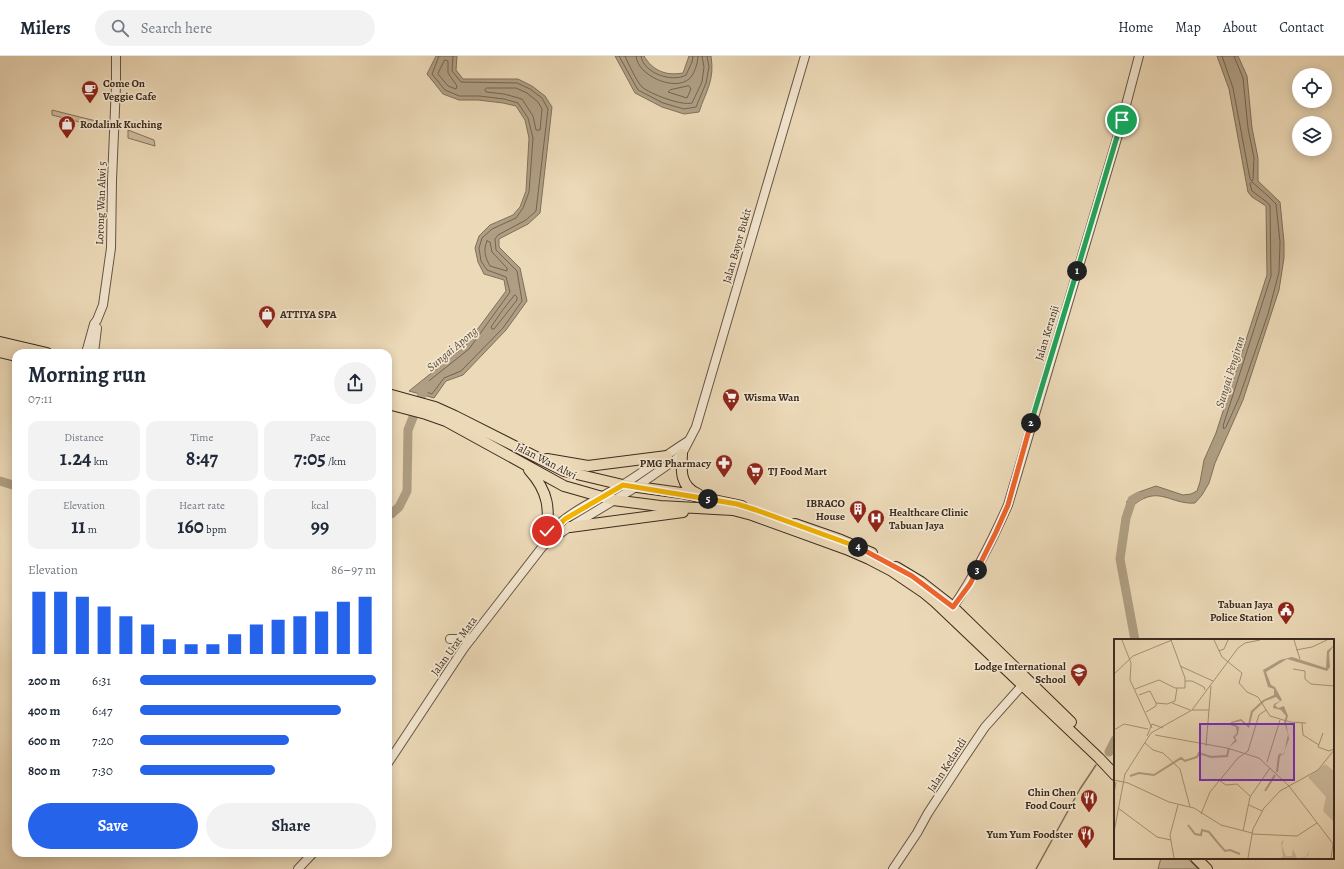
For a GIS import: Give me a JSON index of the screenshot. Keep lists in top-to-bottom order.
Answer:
{
  "streets": {
    "main road": ["Jalan Wan Alwi"],
    "street": [
      "Lorong Wan Alwi 5",
      "Jalan Bayor Bukit",
      "Jalan Keranji",
      "Jalan Urat Mata",
      "Jalan Kedandi"
    ]
  },
  "crossings": [
    ["Jalan Keranji", "Jalan Wan Alwi"],
    ["Jalan Wan Alwi", "Jalan Kedandi"]
  ],
  "water": ["Sungai Apong", "Sungai Pengiran"],
  "places": {
    "cafe": ["Come On Veggie Cafe"],
    "shop": ["Rodalink Kuching", "ATTIYA SPA"],
    "supermarket": ["Wisma Wan", "TJ Food Mart"],
    "pharmacy": ["PMG Pharmacy"],
    "building": ["IBRACO House"],
    "hospital": ["Healthcare Clinic Tabuan Jaya"],
    "public building": ["Tabuan Jaya Police Station"],
    "school or university": ["Lodge International School"],
    "restaurant": ["Chin Chen Food Court", "Yum Yum Foodster"]
  },
  "page": {
    "header": "Milers",
    "search": "Search here",
    "nav": [
      "Home",
      "Map",
      "About",
      "Contact"
    ],
    "pins": [
      "1",
      "2",
      "5",
      "4",
      "3"
    ],
    "heading": ["Morning run", "07:11"],
    "stats": [
      ["Distance", "1.24 km"],
      ["Time", "8:47"],
      ["Pace", "7:05 /km"],
      ["Elevation", "11 m"],
      ["Heart rate", "160 bpm"],
      ["kcal", "99"]
    ],
    "chart": ["Elevation", "86–97 m"],
    "list": [
      {
        "name": "200 m",
        "note": "6:31"
      },
      {
        "name": "400 m",
        "note": "6:47"
      },
      {
        "name": "600 m",
        "note": "7:20"
      },
      {
        "name": "800 m",
        "note": "7:30"
      }
    ],
    "buttons": ["Save", "Share"]
  }
}
